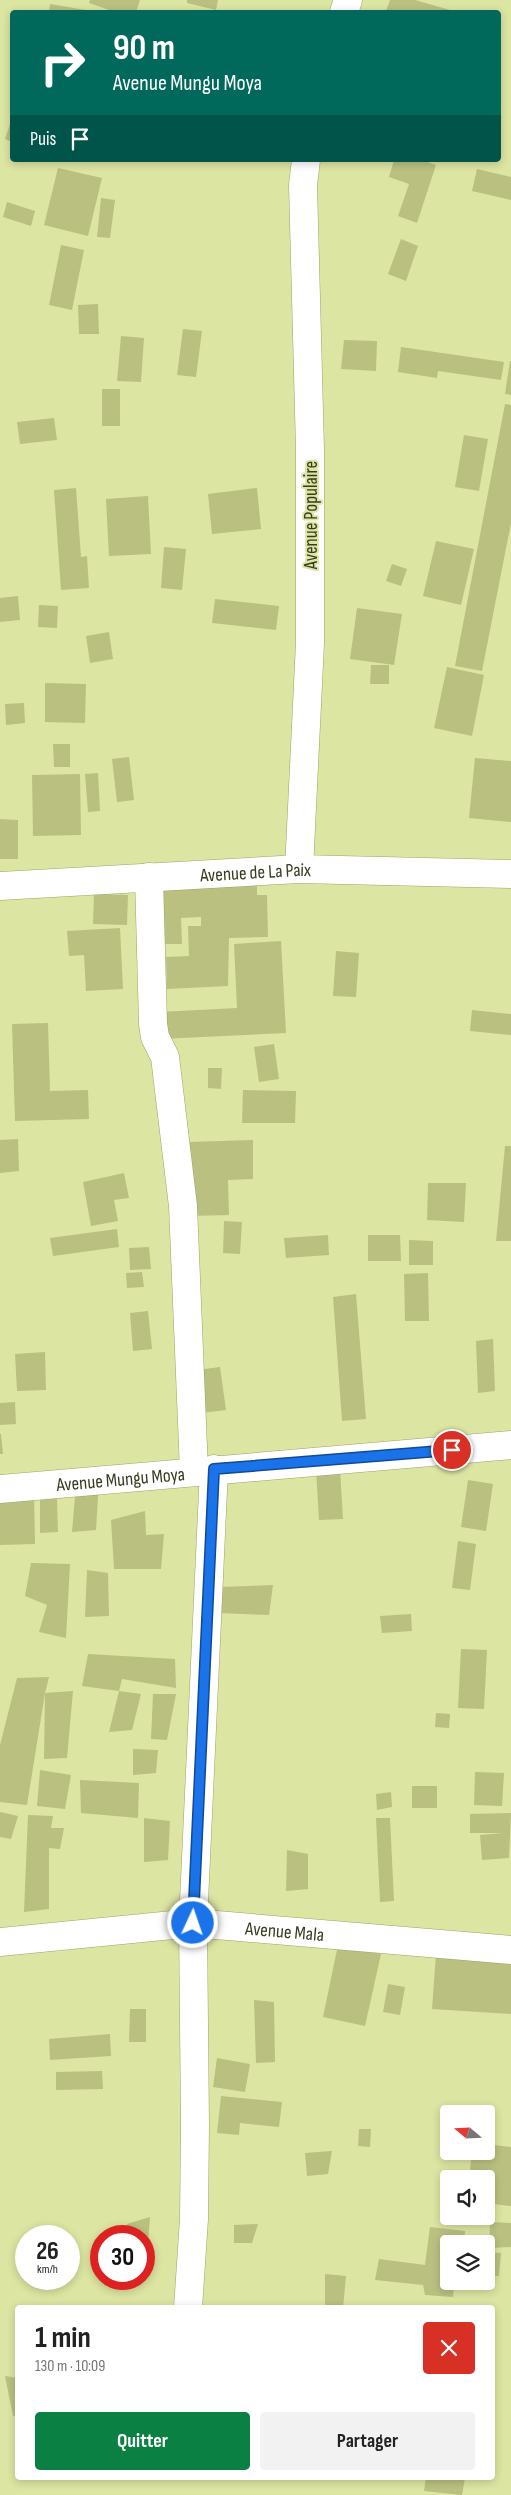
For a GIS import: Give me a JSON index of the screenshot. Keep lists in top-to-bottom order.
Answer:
{
  "streets": {
    "street": [
      "Avenue Populaire",
      "Avenue de La Paix",
      "Avenue Mungu Moya",
      "Avenue Mala"
    ]
  },
  "crossings": [
    ["Avenue Populaire", "Avenue de La Paix"]
  ],
  "north": "left",
  "page": {
    "turn": ["90 m", "Avenue Mungu Moya"],
    "then": "Puis",
    "speed": "26 km/h",
    "limit": "30",
    "heading": ["1 min", "130 m · 10:09"],
    "buttons": ["Quitter", "Partager"]
  }
}
